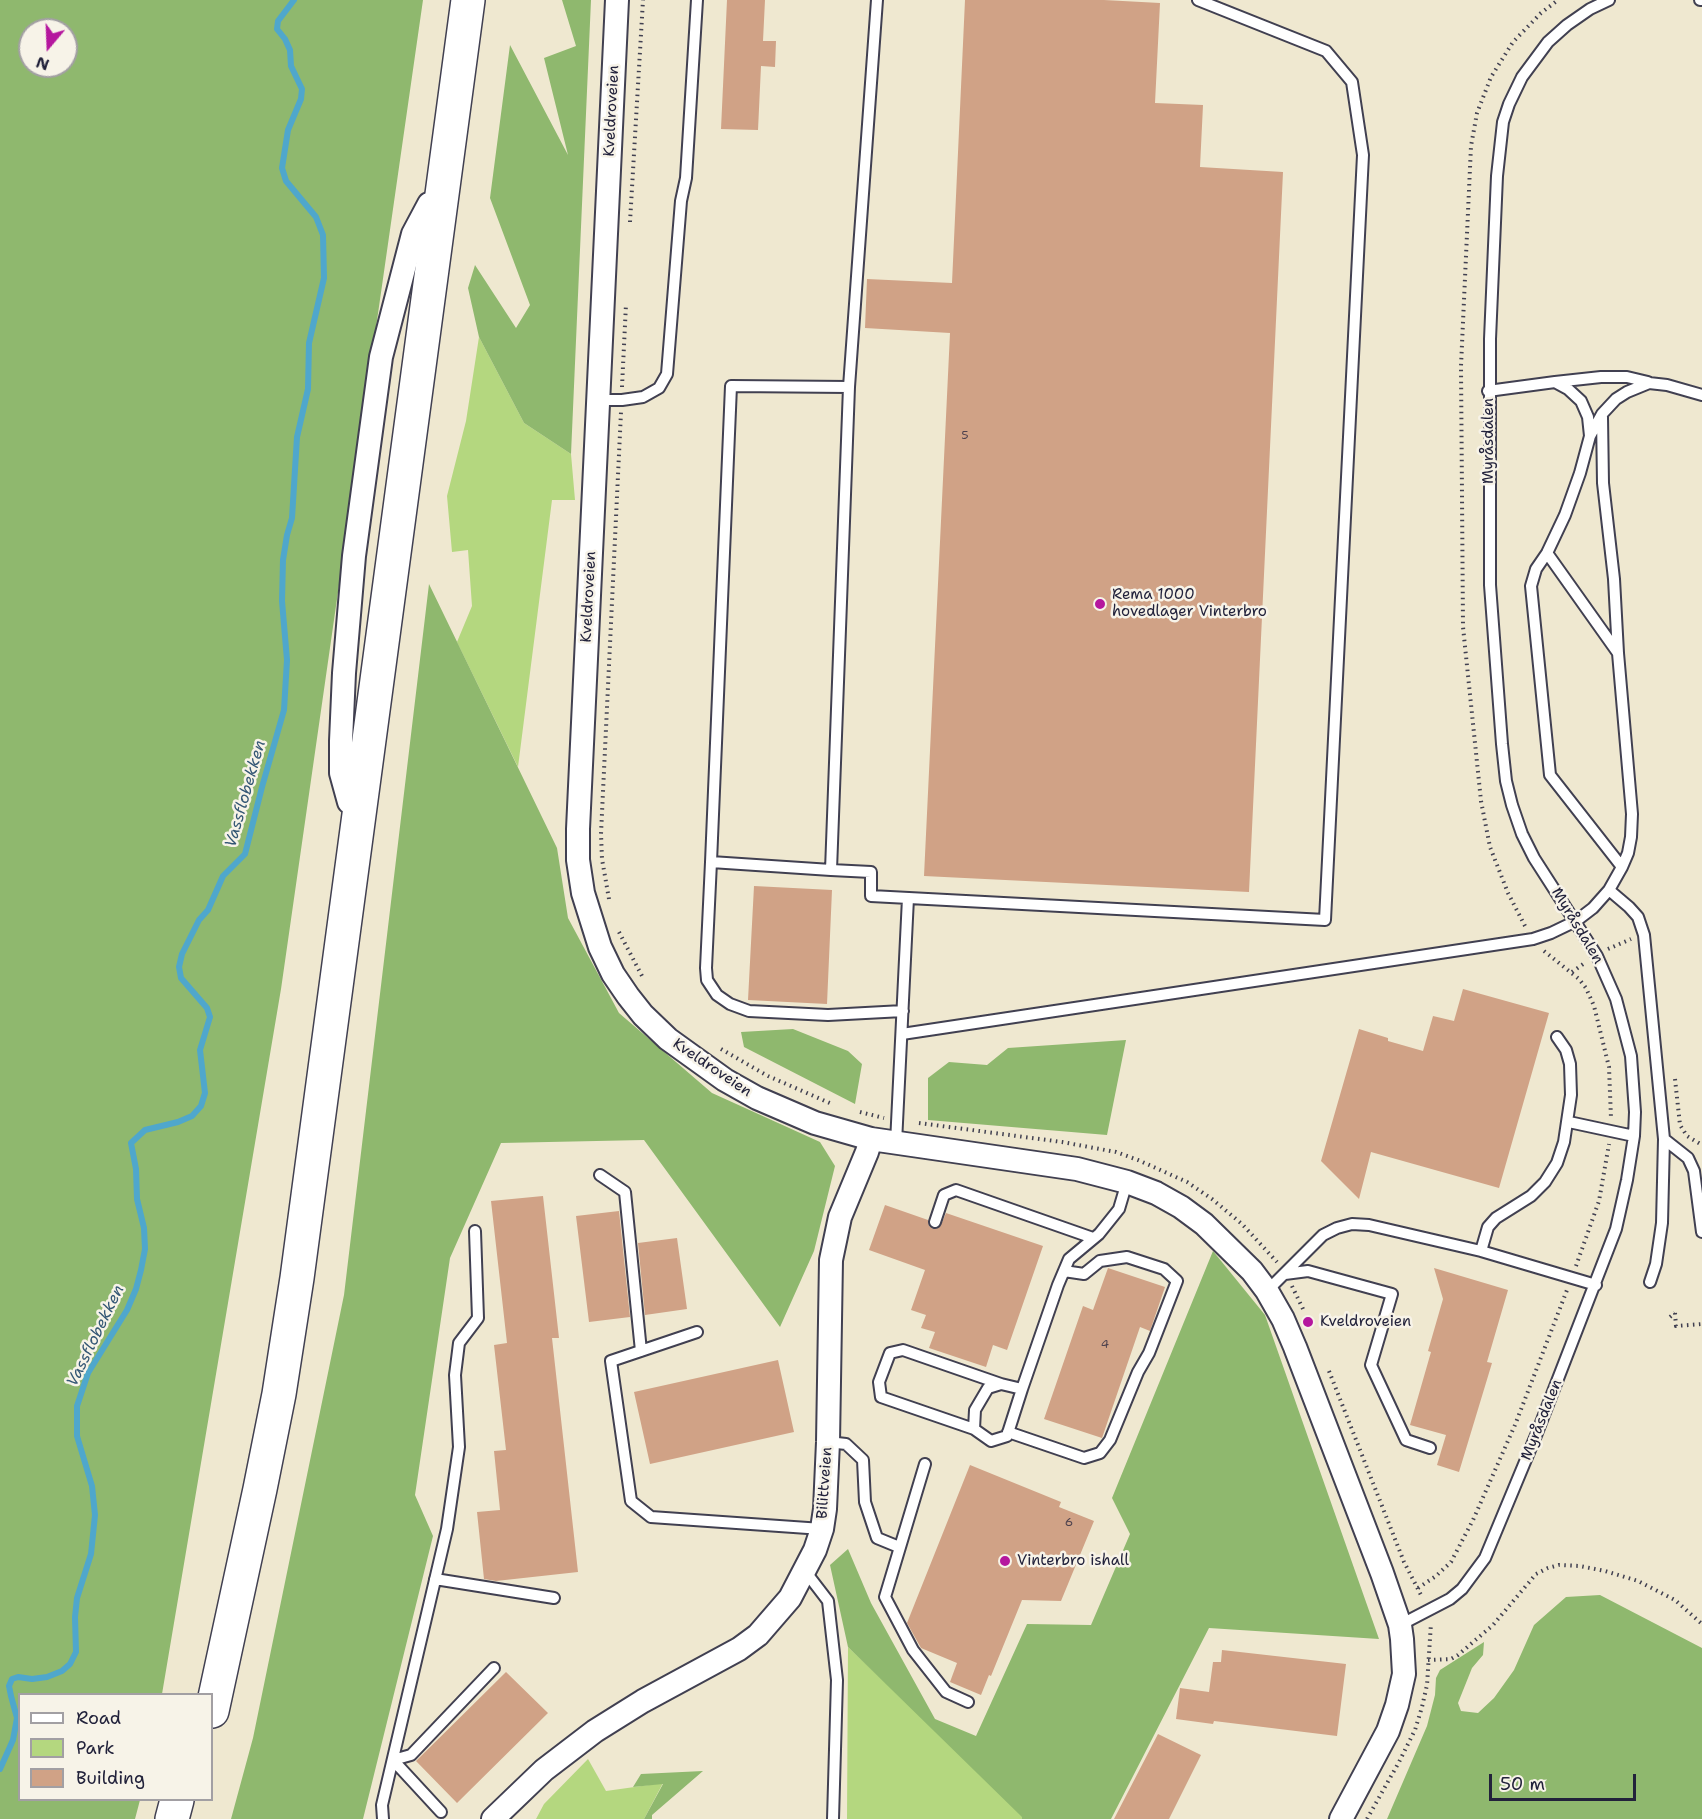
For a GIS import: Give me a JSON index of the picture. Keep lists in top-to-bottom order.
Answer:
{
  "streets": {
    "street": ["Kveldroveien", "Bilittveien"],
    "lane": ["Myråsdalen"]
  },
  "crossings": [
    ["Kveldroveien", "Myråsdalen"],
    ["Kveldroveien", "Bilittveien"]
  ],
  "water": ["Vassflobekken"],
  "places": ["Rema 1000 hovedlager Vinterbro", "Kveldroveien", "Vinterbro ishall"],
  "house_numbers": ["5", "4", "6"],
  "legend": ["Road", "Park", "Building"],
  "scale_bar": "50 m",
  "north": "bottom"
}
